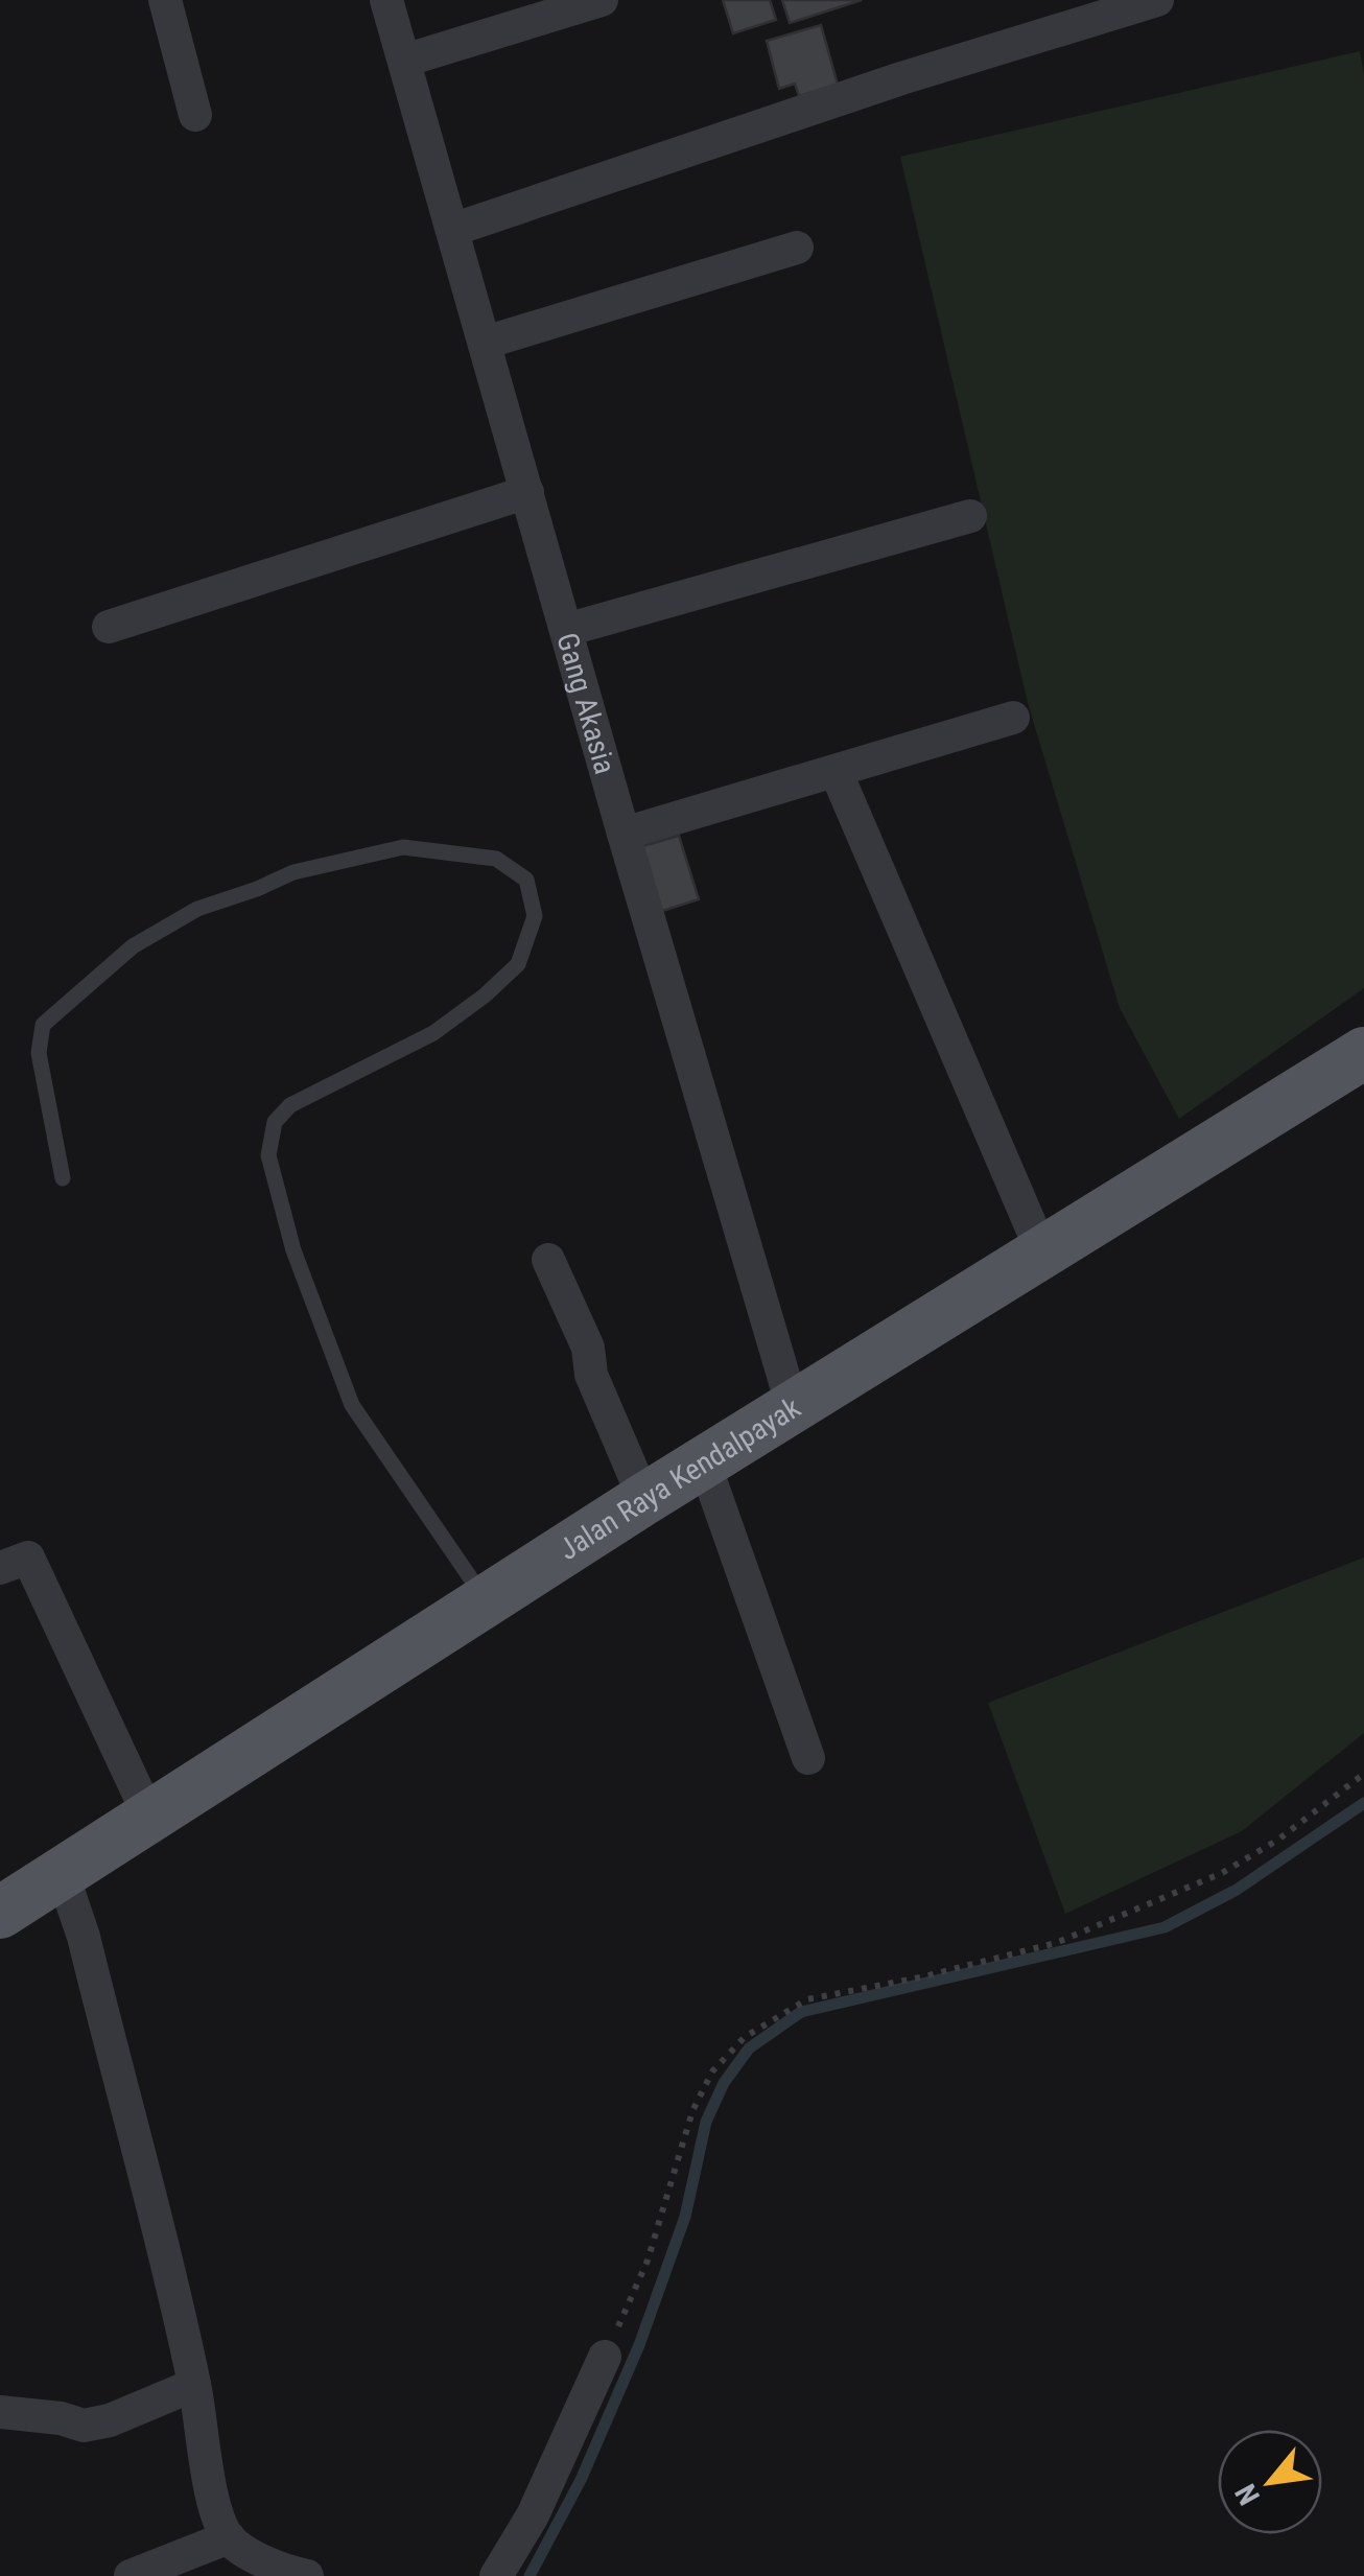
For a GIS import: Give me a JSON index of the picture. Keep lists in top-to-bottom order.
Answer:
{
  "streets": {
    "main road": ["Jalan Raya Kendalpayak"],
    "street": ["Gang Akasia"]
  },
  "crossings": [
    ["Gang Akasia", "Jalan Raya Kendalpayak"]
  ],
  "north": "bottom left"
}
